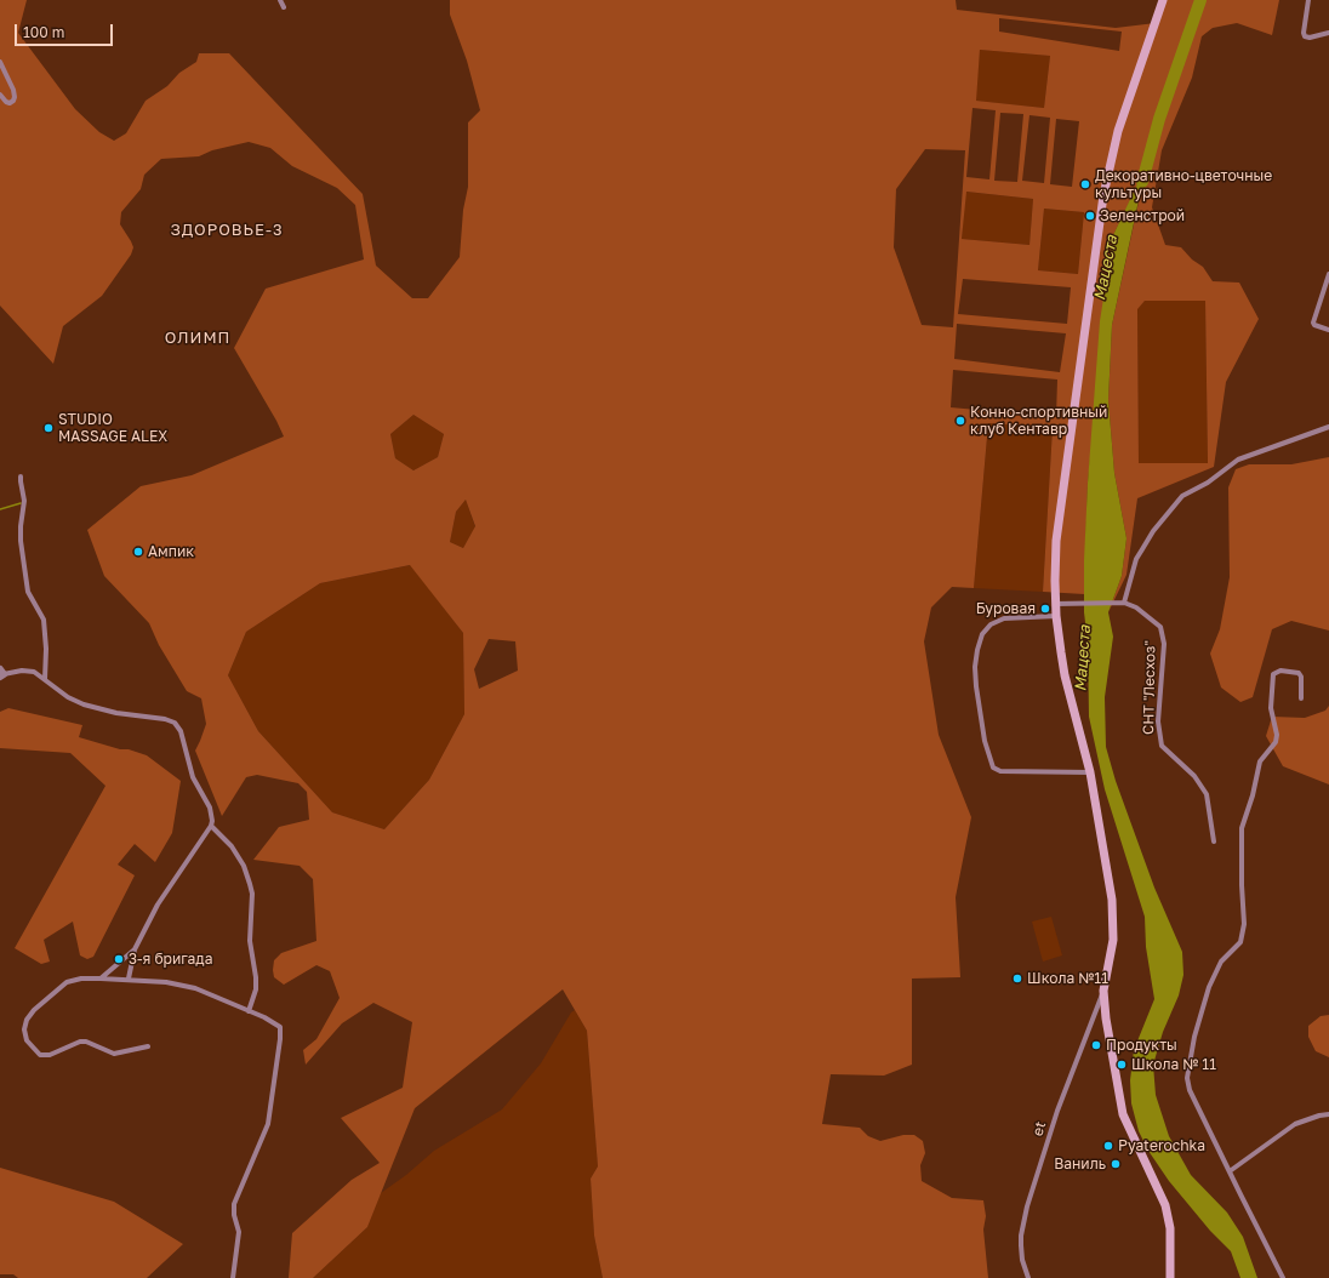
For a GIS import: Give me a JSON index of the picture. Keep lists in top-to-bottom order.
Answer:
{
  "streets": {
    "street": ["СНТ \"Лесхоз\"", "et"]
  },
  "districts": ["ЗДОРОВЬЕ-3", "ОЛИМП"],
  "water": ["Мацеста"],
  "places": [
    "Декоративно-цветочные культуры",
    "Зеленстрой",
    "Конно-спортивный клуб Кентавр",
    "STUDIO MASSAGE ALEX",
    "Ампик",
    "Буровая",
    "3-я бригада",
    "Школа №11",
    "Продукты",
    "Школа № 11",
    "Pyaterochka",
    "Ваниль"
  ],
  "scale_bar": "100 m"
}
